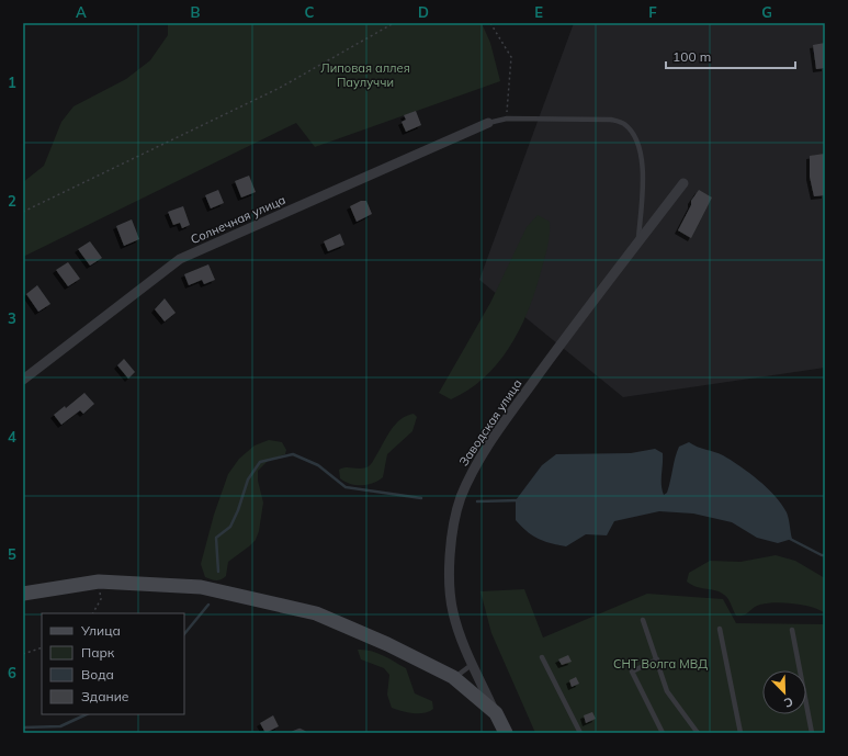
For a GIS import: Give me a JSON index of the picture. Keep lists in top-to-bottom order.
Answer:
{
  "streets": {
    "street": ["Солнечная улица", "Заводская улица"]
  },
  "parks": ["Липовая аллея Паулуччи", "СНТ Волга МВД"],
  "legend": [
    "Улица",
    "Парк",
    "Вода",
    "Здание"
  ],
  "scale_bar": "100 m",
  "north": "bottom right",
  "grid": {
    "columns": [
      "A",
      "B",
      "C",
      "D",
      "E",
      "F",
      "G"
    ],
    "rows": [
      "1",
      "2",
      "3",
      "4",
      "5",
      "6"
    ]
  }
}
